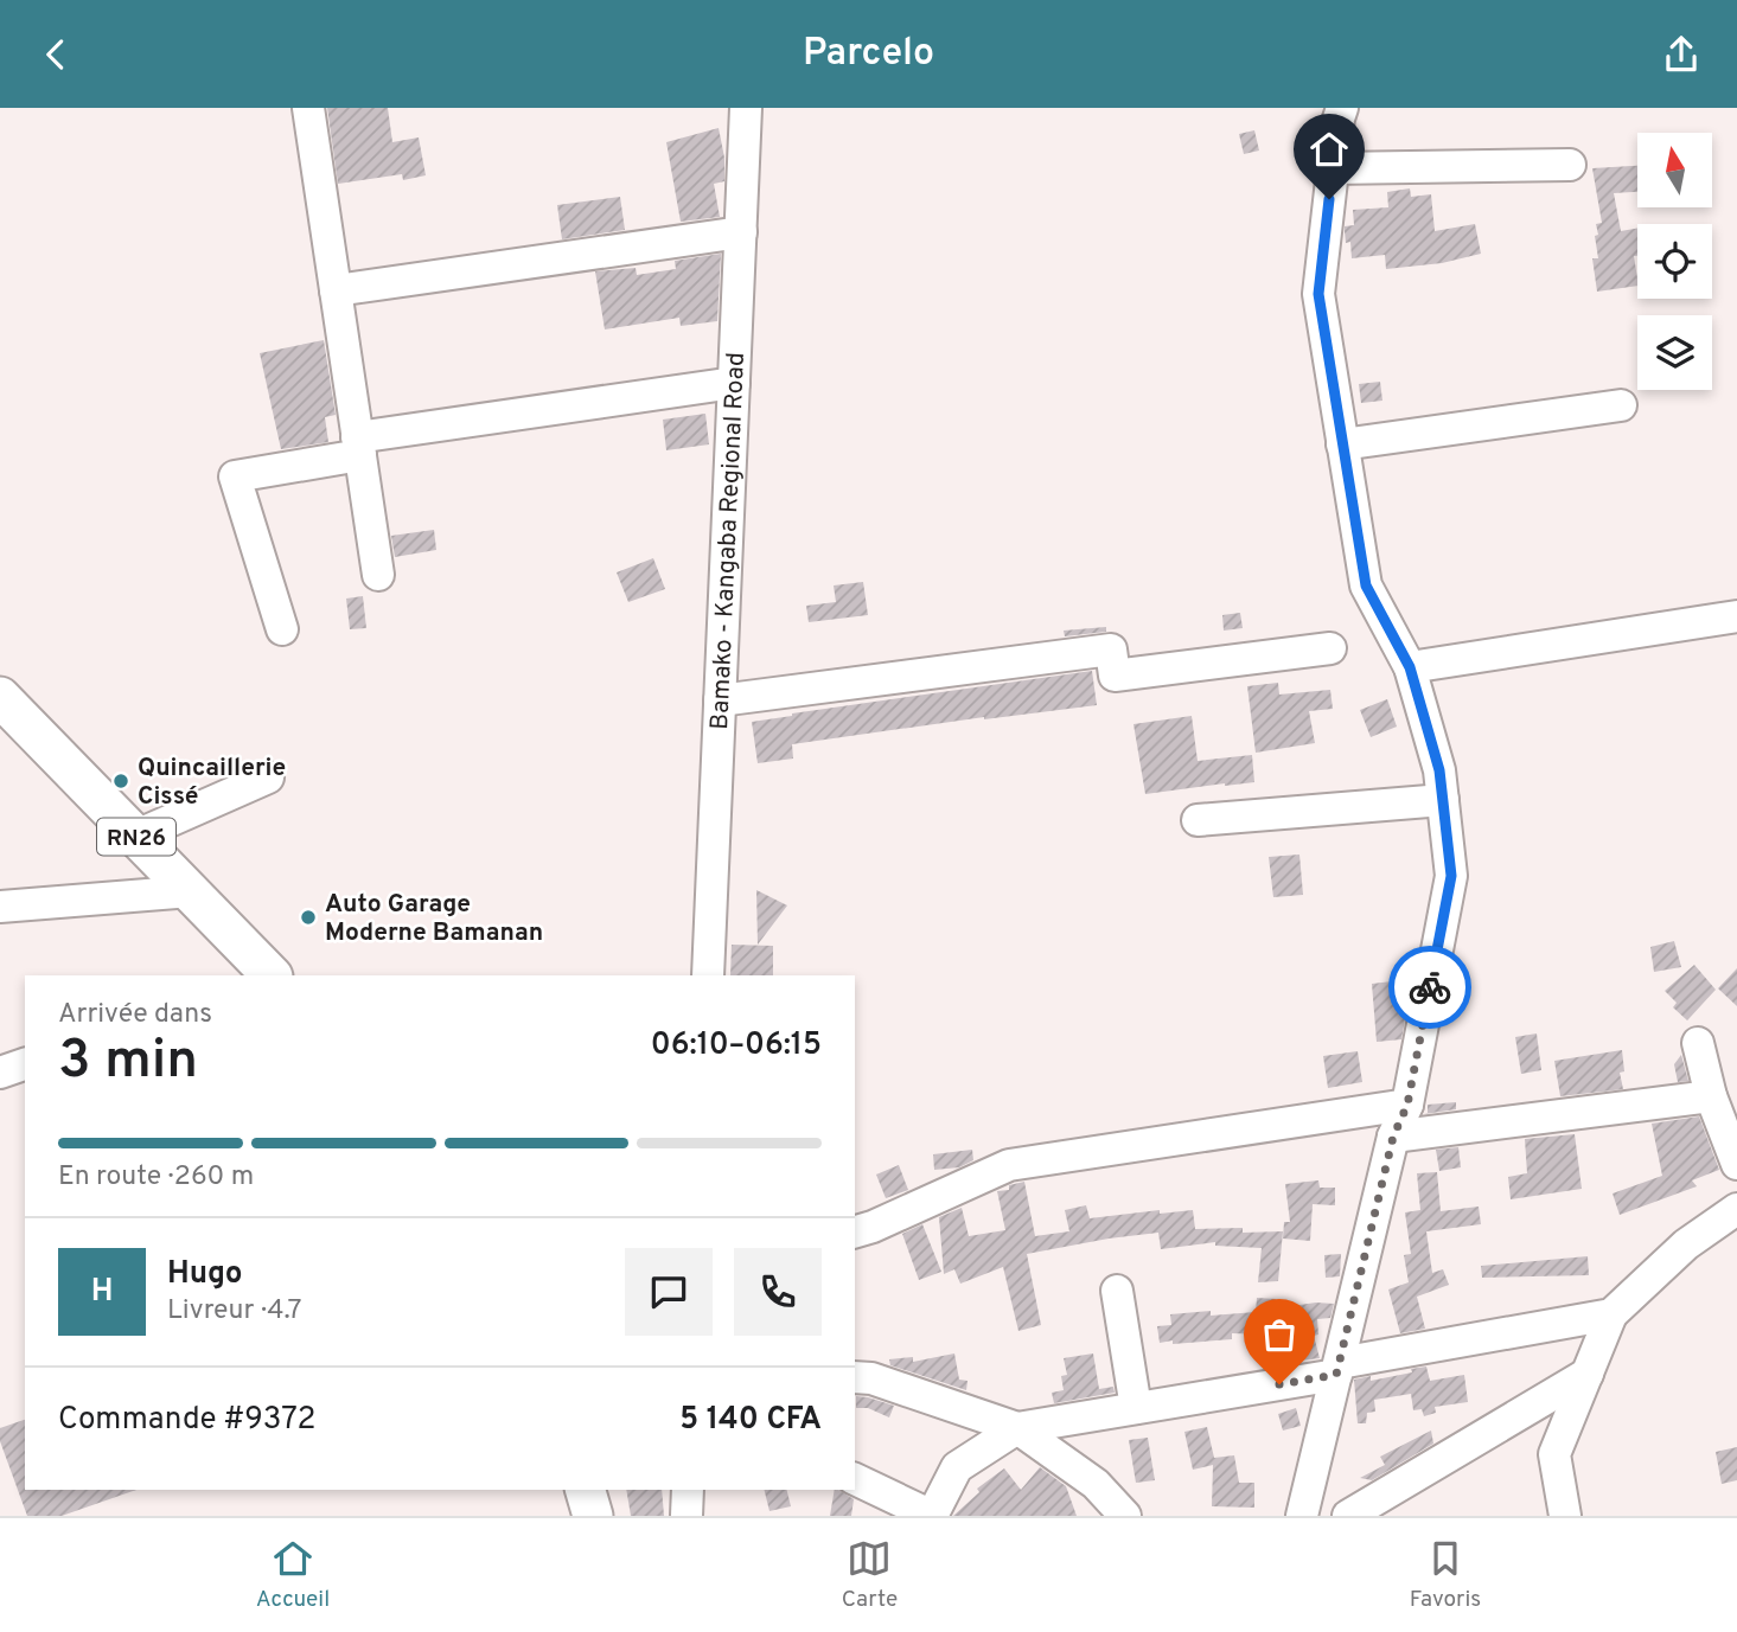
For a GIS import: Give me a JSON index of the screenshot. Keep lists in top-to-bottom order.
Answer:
{
  "streets": {
    "main road": ["RN26"],
    "street": ["Bamako - Kangaba Regional Road"]
  },
  "places": ["Quincaillerie Cissé", "Auto Garage Moderne Bamanan"],
  "north": "top",
  "page": {
    "header": "Parcelo",
    "heading": ["3 min", "Arrivée dans", "06:10–06:15"],
    "panel": [
      "Hugo",
      "Livreur · 4.7",
      "Commande #9372",
      "5 140 CFA"
    ],
    "bar": "En route · 260 m",
    "round": "H",
    "tabs": ["Accueil", "Carte", "Favoris"]
  }
}
